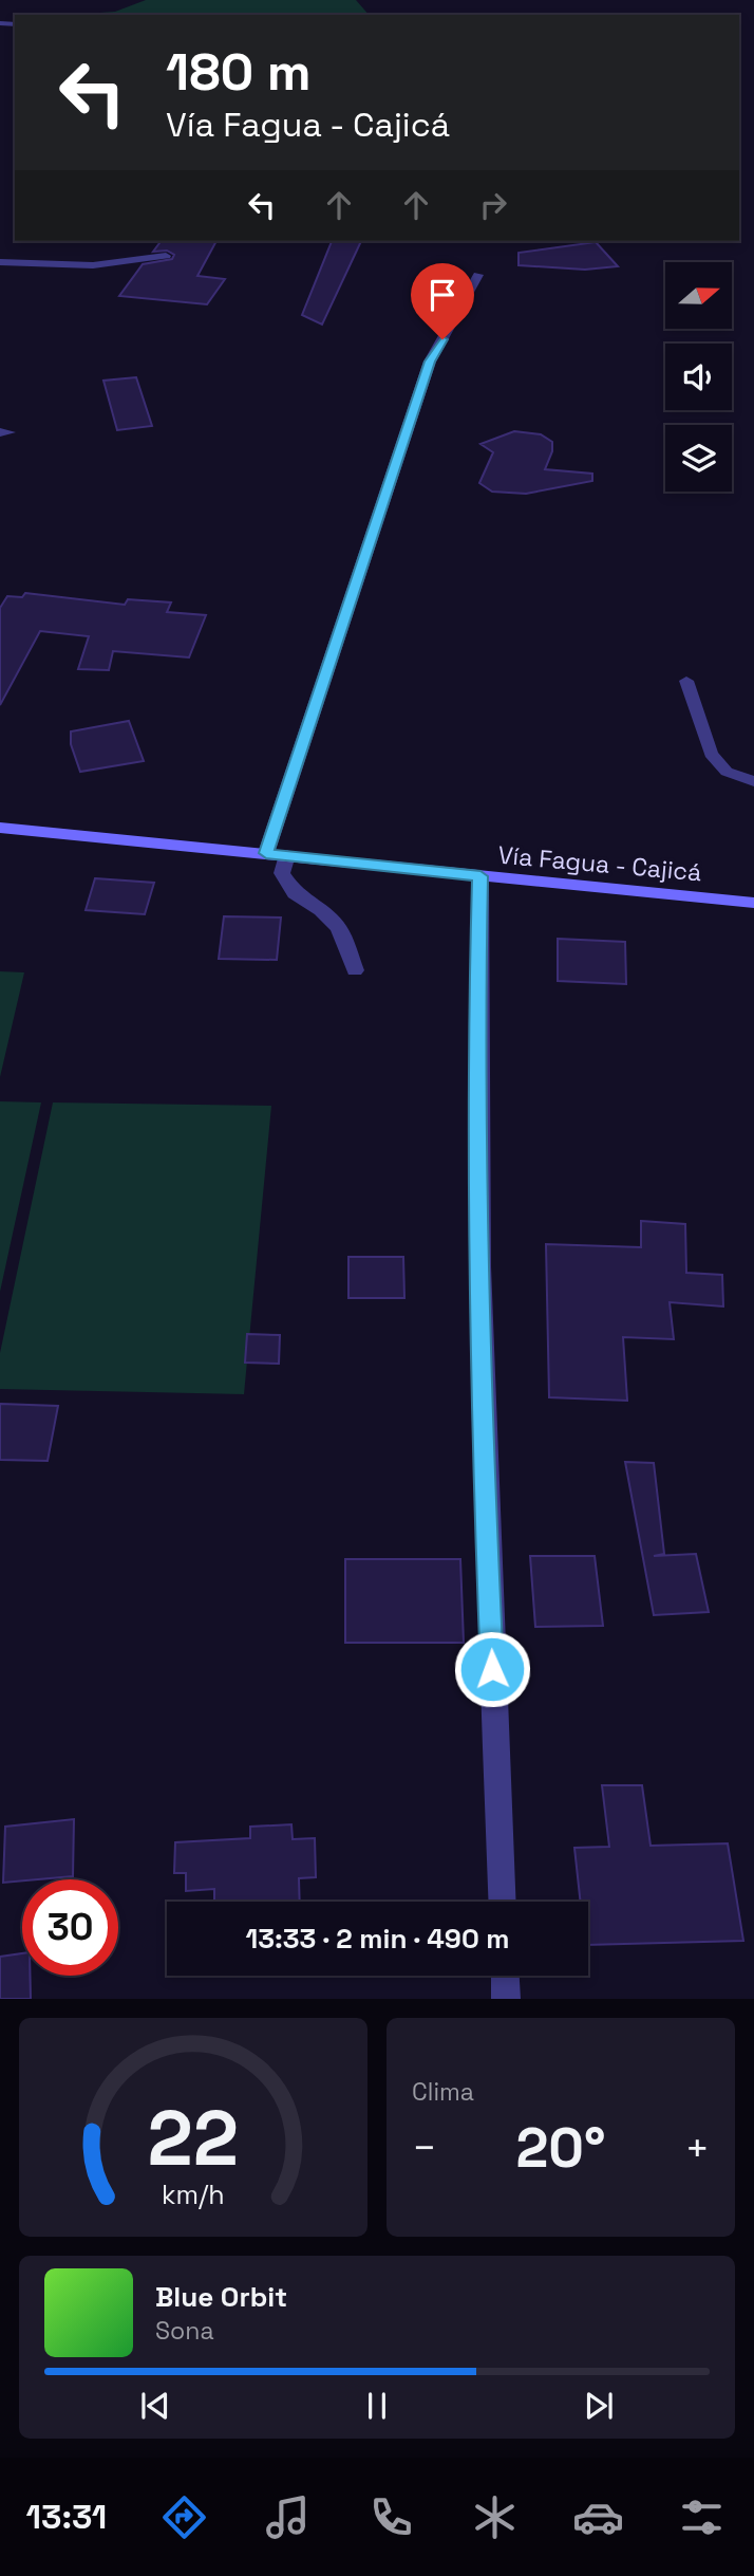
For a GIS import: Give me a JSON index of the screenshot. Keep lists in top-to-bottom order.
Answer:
{
  "streets": {
    "street": ["Vía Fagua - Cajicá"]
  },
  "north": "right",
  "page": {
    "turn": ["180 m", "Vía Fagua - Cajicá"],
    "limit": "30",
    "trip": "13:33 · 2 min · 490 m",
    "tile": "Clima",
    "heat": ["−", "20°", "+"],
    "song": ["Blue Orbit", "Sona"],
    "tabs": "13:31",
    "gauge": ["22", "km/h"]
  }
}
